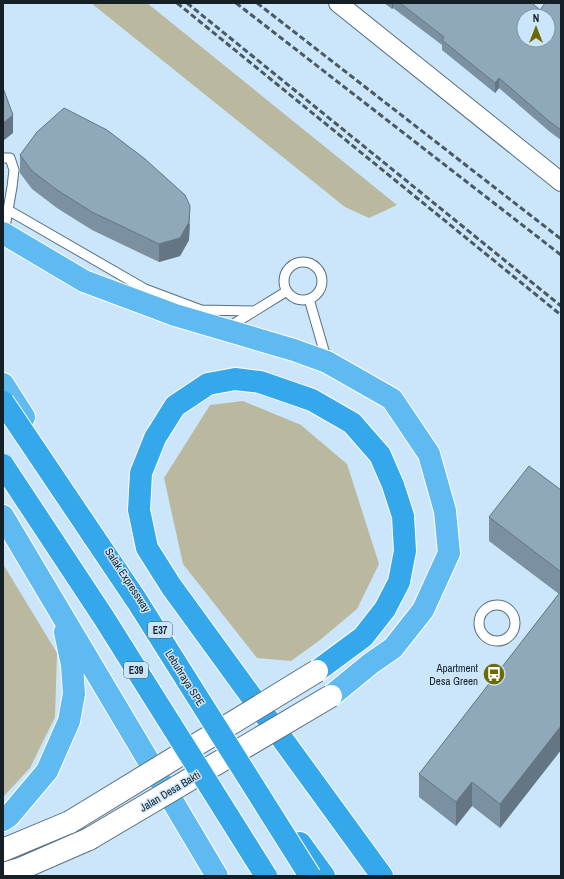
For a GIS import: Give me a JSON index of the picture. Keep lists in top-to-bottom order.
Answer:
{
  "streets": {
    "highway": [
      "Salak Expressway",
      "E37",
      "E39",
      "Lebuhraya SPE"
    ],
    "street": ["Jalan Desa Bakti"]
  },
  "places": {
    "bus stop": ["Apartment Desa Green"]
  },
  "north": "top"
}
